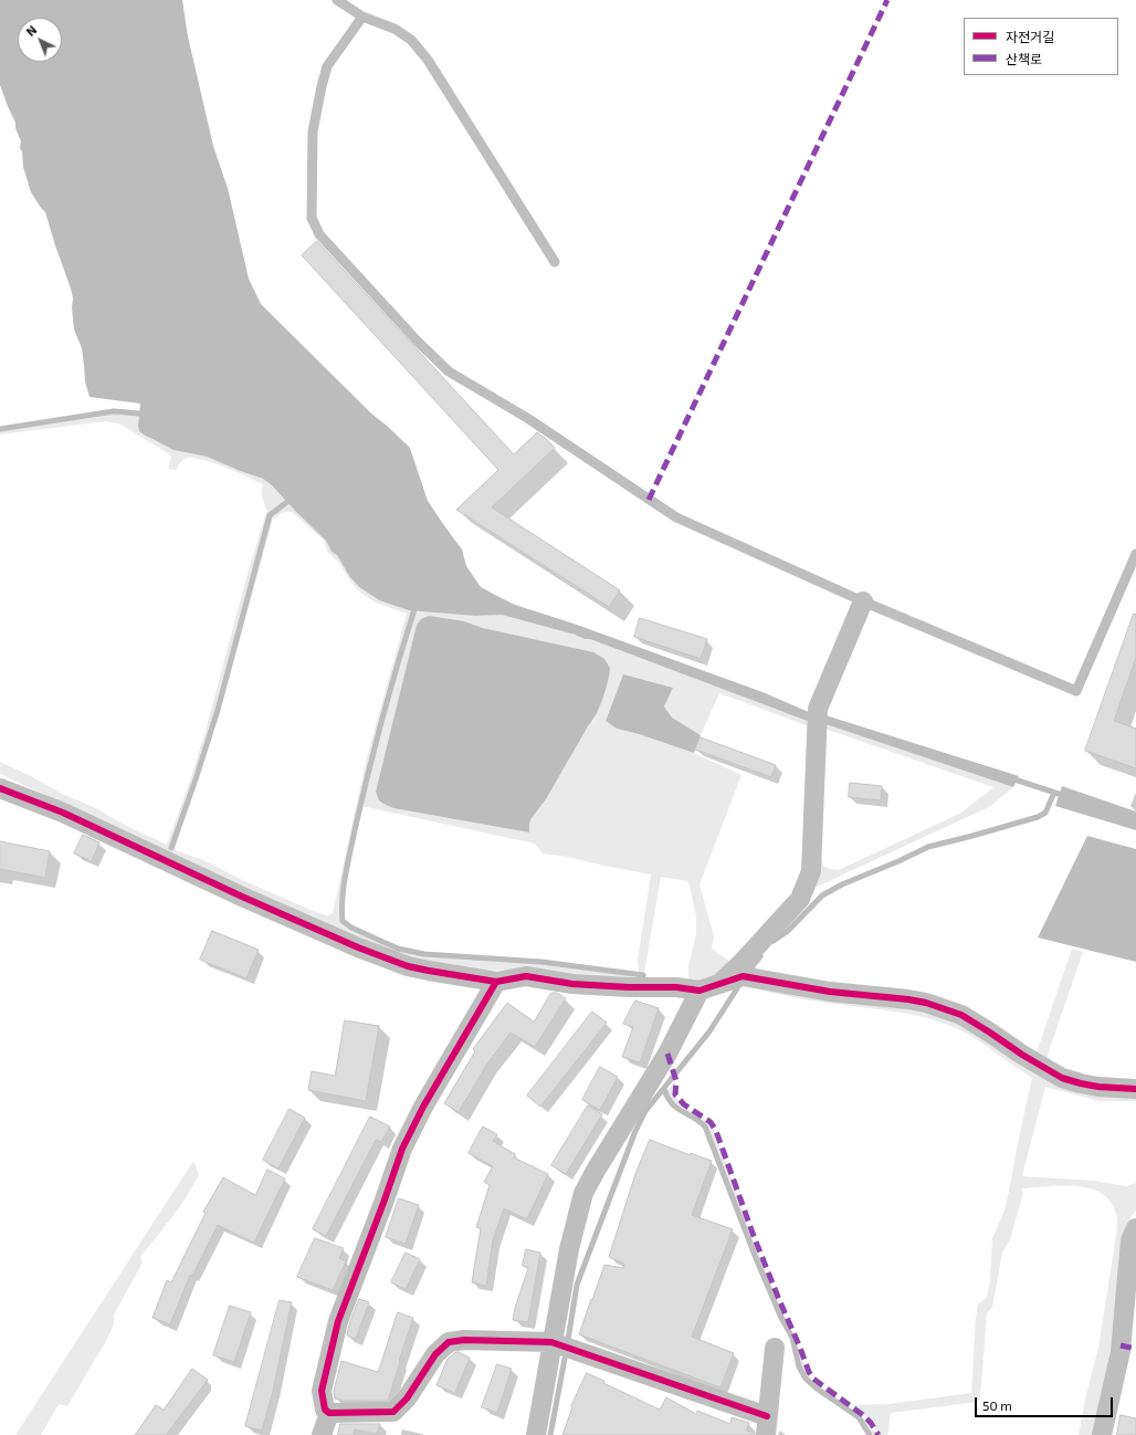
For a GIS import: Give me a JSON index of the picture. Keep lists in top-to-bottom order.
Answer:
{
  "legend": ["자전거길", "산책로"],
  "scale_bar": "50 m",
  "north": "top left"
}
